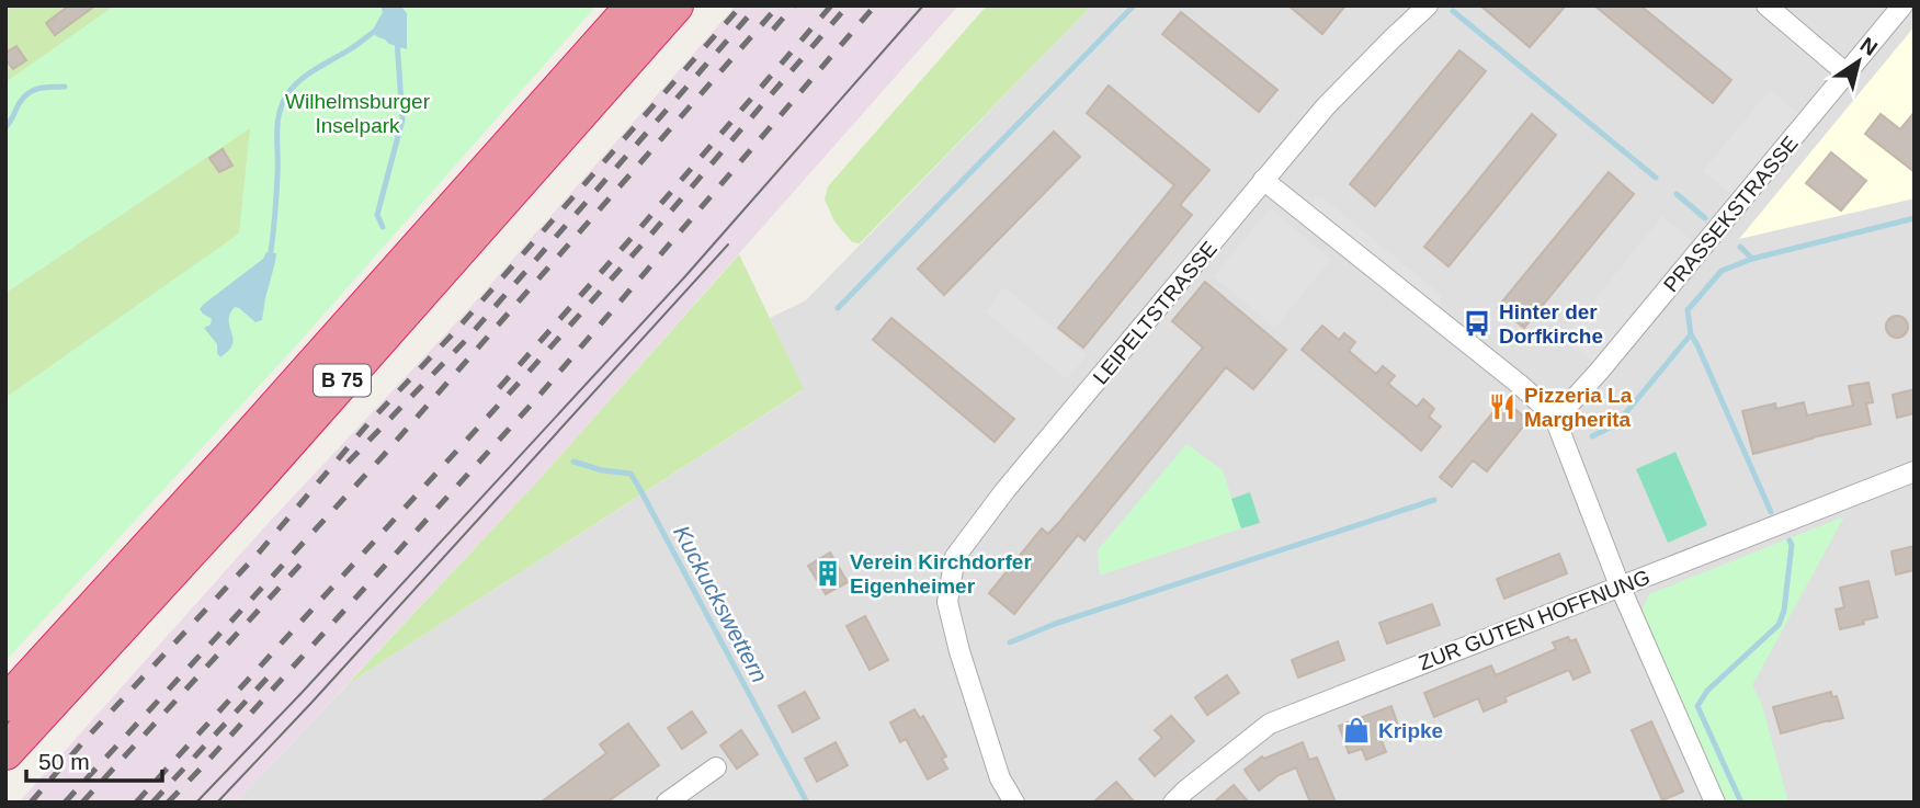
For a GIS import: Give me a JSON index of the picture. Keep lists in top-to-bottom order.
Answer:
{
  "streets": {
    "highway": ["B 75"],
    "street": ["PRASSEKSTRASSE", "LEIPELTSTRASSE", "ZUR GUTEN HOFFNUNG"]
  },
  "water": ["Kuckuckswettern"],
  "parks": ["Wilhelmsburger Inselpark"],
  "places": {
    "bus stop": ["Hinter der Dorfkirche"],
    "restaurant": ["Pizzeria La Margherita"],
    "building": ["Verein Kirchdorfer Eigenheimer"],
    "shop": ["Kripke"]
  },
  "scale_bar": "50 m",
  "north": "top right"
}
